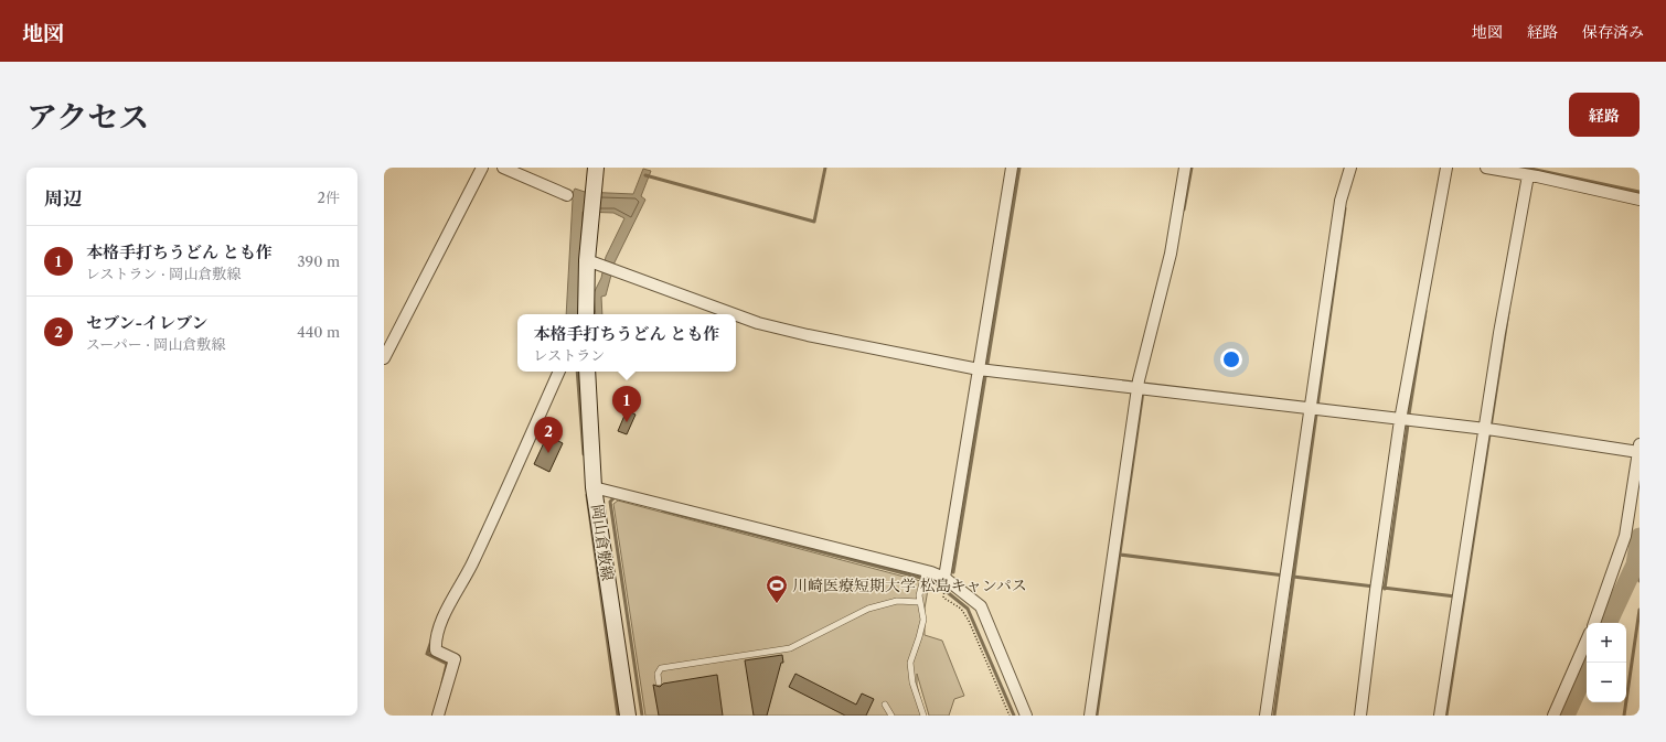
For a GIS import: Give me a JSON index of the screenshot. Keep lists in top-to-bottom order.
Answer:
{
  "streets": {
    "main road": ["岡山倉敷線"]
  },
  "places": {
    "sports": ["川崎医療短期大学 松島キャンパス"]
  },
  "page": {
    "header": "地図",
    "nav": ["地図", "経路", "保存済み"],
    "title": "アクセス",
    "buttons": "経路",
    "heading": ["周辺", "2件"],
    "list": [
      {
        "mark": "1",
        "name": "本格手打ちうどん とも作",
        "note": "レストラン · 岡山倉敷線",
        "value": "390 m"
      },
      {
        "mark": "2",
        "name": "セブン-イレブン",
        "note": "スーパー · 岡山倉敷線",
        "value": "440 m"
      }
    ],
    "popup": ["本格手打ちうどん とも作", "レストラン"],
    "pins": ["1", "2"],
    "map_buttons": ["+", "−"]
  }
}
